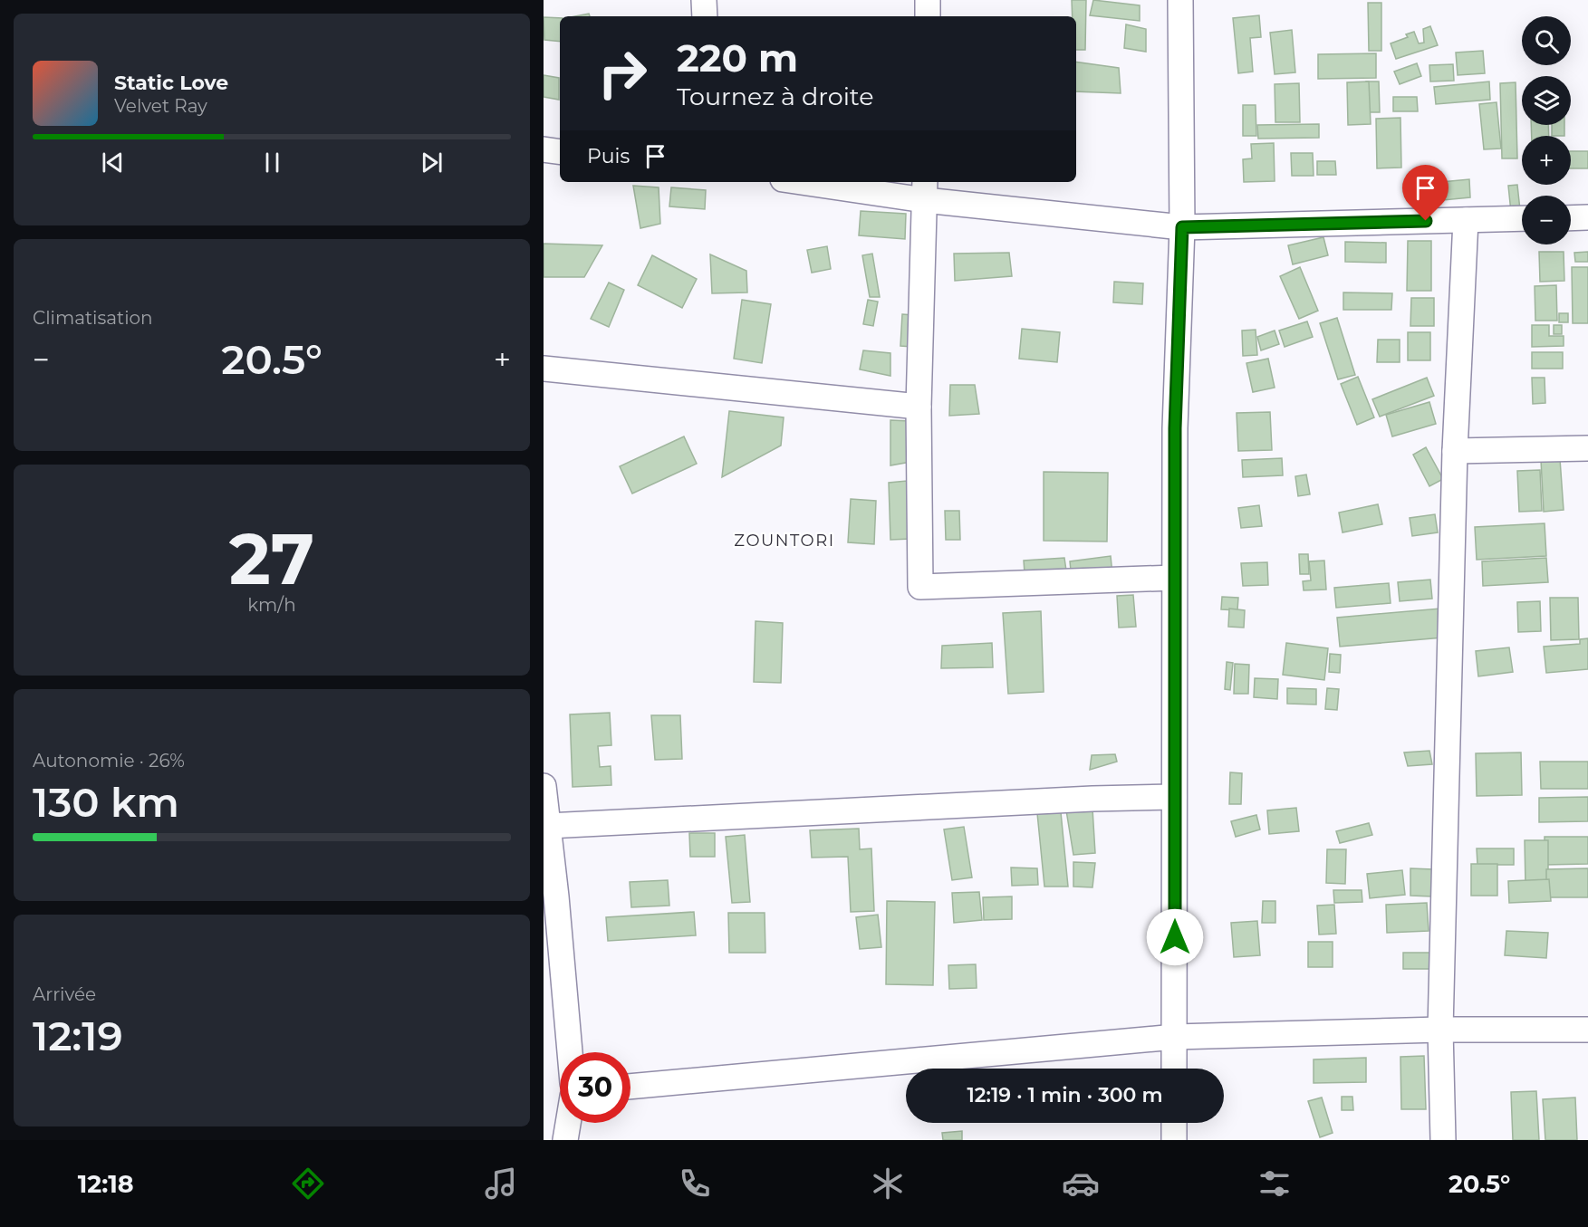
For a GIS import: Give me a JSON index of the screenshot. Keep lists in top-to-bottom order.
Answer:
{
  "districts": ["ZOUNTORI"],
  "page": {
    "map_buttons": ["+", "−"],
    "turn": ["220 m", "Tournez à droite"],
    "song": ["Static Love", "Velvet Ray"],
    "then": "Puis",
    "tile": [
      "Climatisation",
      ["27", "km/h"],
      ["Autonomie · 26%", "130 km"],
      ["Arrivée", "12:19"]
    ],
    "heat": ["−", "20.5°", "+"],
    "limit": "30",
    "trip": "12:19 · 1 min · 300 m",
    "tabs": ["12:18", "20.5°"]
  }
}
